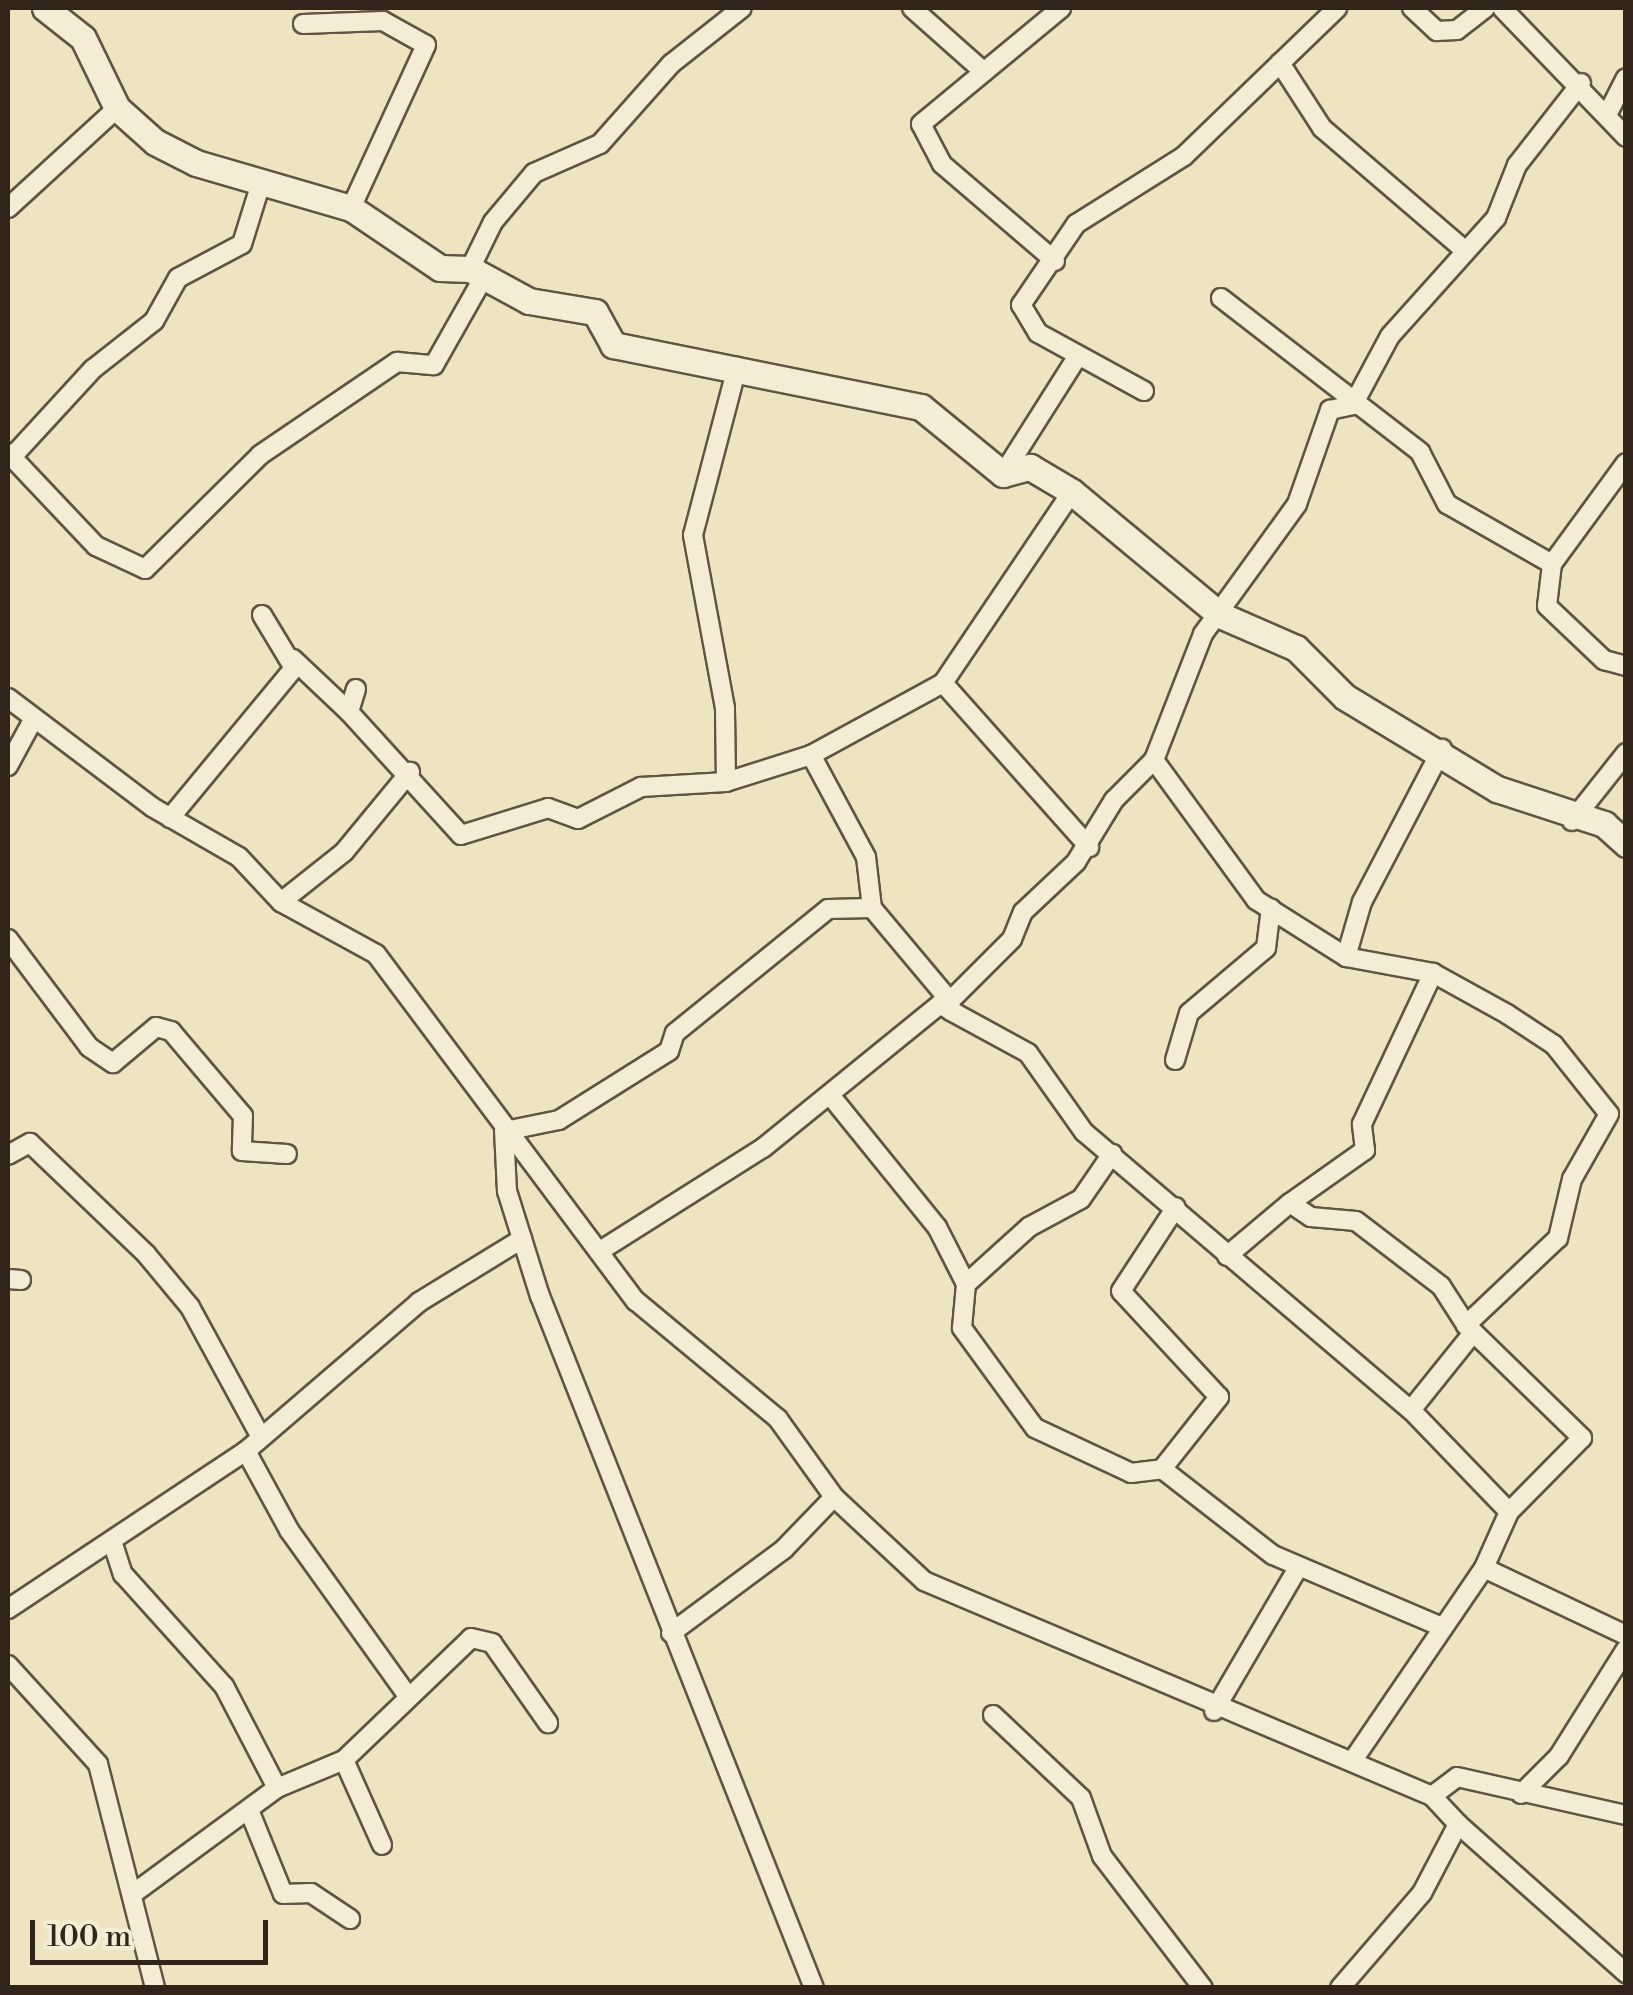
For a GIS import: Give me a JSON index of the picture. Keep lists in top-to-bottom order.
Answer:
{
  "scale_bar": "100 m"
}
